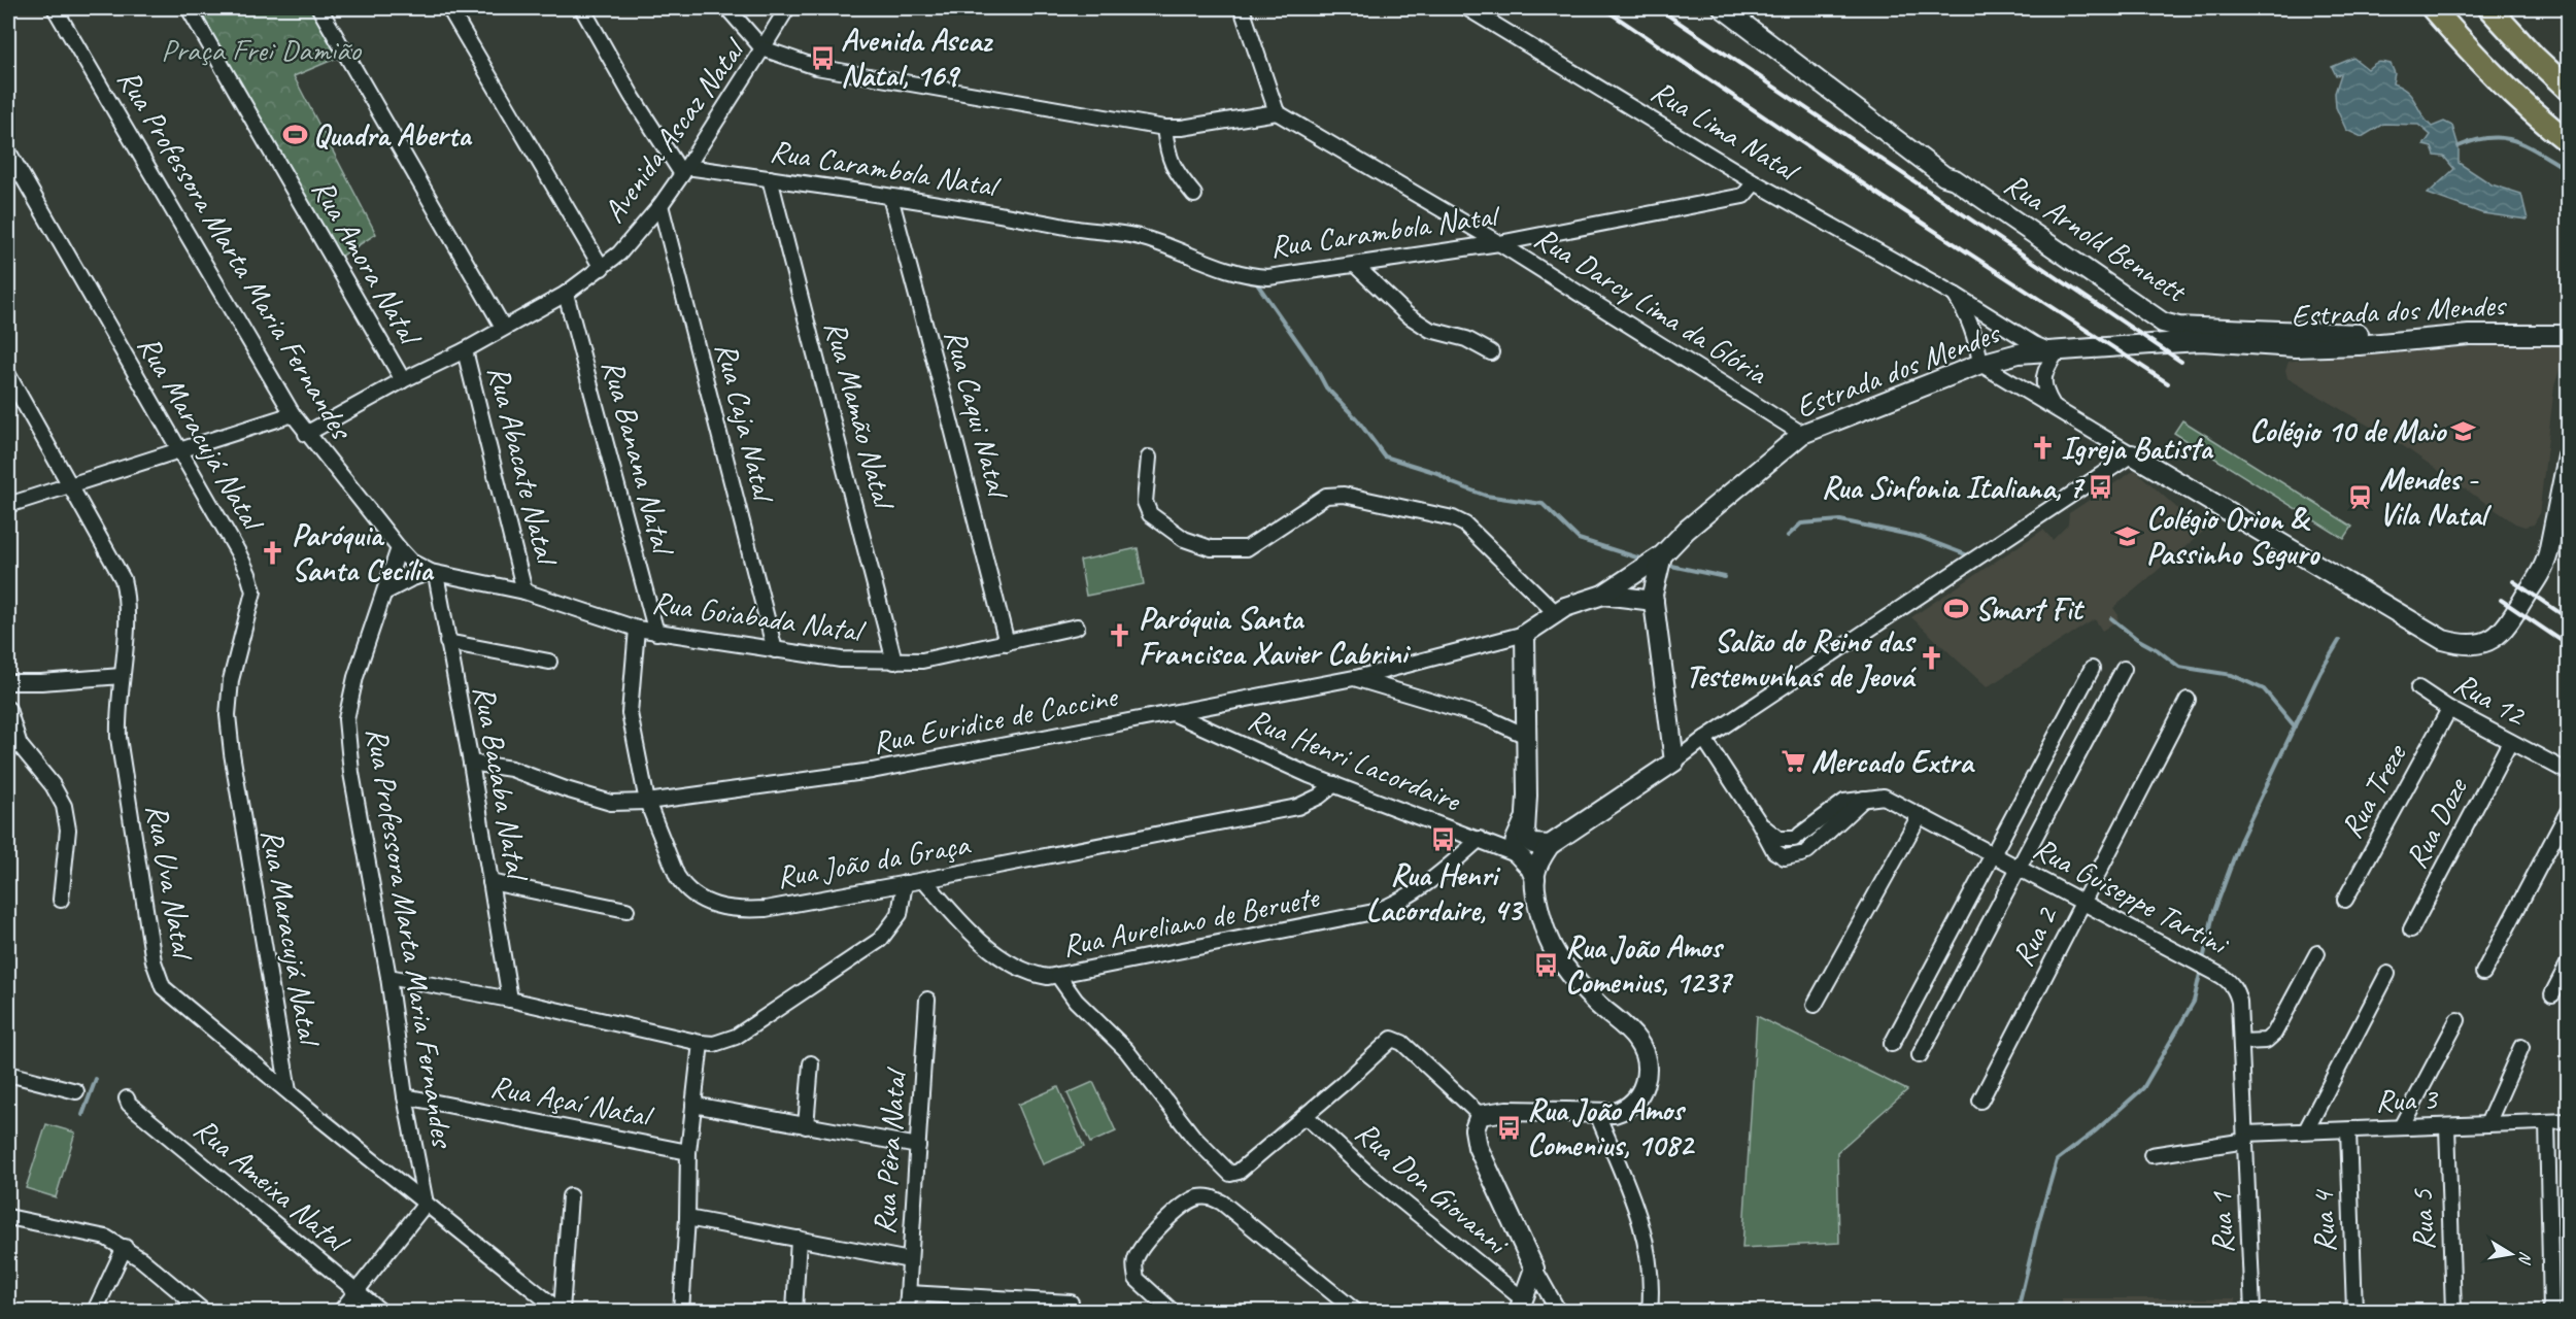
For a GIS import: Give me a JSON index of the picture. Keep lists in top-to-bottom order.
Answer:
{
  "streets": {
    "street": [
      "Rua Lima Natal",
      "Avenida Ascaz Natal",
      "Rua Carambola Natal",
      "Rua Arnold Bennett",
      "Rua Professora Marta Maria Fernandes",
      "Rua Amora Natal",
      "Rua Darcy Lima da Glória",
      "Estrada dos Mendes",
      "Rua Caqui Natal",
      "Rua Mamão Natal",
      "Rua Caja Natal",
      "Rua Maracujá Natal",
      "Rua Banana Natal",
      "Rua Abacate Natal",
      "Rua Goiabada Natal",
      "Rua 12",
      "Rua Euridice de Caccine",
      "Rua Henri Lacordaire",
      "Rua Bacaba Natal",
      "Rua Treze",
      "Rua Doze",
      "Rua João da Graça",
      "Rua Uva Natal",
      "Rua Guiseppe Tartini",
      "Rua Aureliano de Beruete",
      "Rua 2",
      "Rua 3",
      "Rua Açaí Natal",
      "Rua Pêra Natal",
      "Rua Ameixa Natal",
      "Rua Don Giovanni",
      "Rua 5",
      "Rua 4",
      "Rua 1"
    ]
  },
  "crossings": [
    ["Rua Lima Natal", "Rua Carambola Natal"],
    ["Rua Lima Natal", "Estrada dos Mendes"],
    ["Avenida Ascaz Natal", "Rua Carambola Natal"],
    ["Avenida Ascaz Natal", "Rua Professora Marta Maria Fernandes"],
    ["Avenida Ascaz Natal", "Rua Amora Natal"],
    ["Avenida Ascaz Natal", "Rua Darcy Lima da Glória"],
    ["Avenida Ascaz Natal", "Rua Caja Natal"],
    ["Avenida Ascaz Natal", "Rua Banana Natal"],
    ["Avenida Ascaz Natal", "Rua Abacate Natal"],
    ["Rua Carambola Natal", "Rua Darcy Lima da Glória"],
    ["Rua Carambola Natal", "Rua Caqui Natal"],
    ["Rua Carambola Natal", "Rua Mamão Natal"],
    ["Rua Arnold Bennett", "Estrada dos Mendes"],
    ["Rua Professora Marta Maria Fernandes", "Rua Goiabada Natal"],
    ["Rua Professora Marta Maria Fernandes", "Rua Uva Natal"],
    ["Rua Professora Marta Maria Fernandes", "Rua Açaí Natal"],
    ["Rua Darcy Lima da Glória", "Estrada dos Mendes"],
    ["Estrada dos Mendes", "Rua Euridice de Caccine"],
    ["Rua Caqui Natal", "Rua Goiabada Natal"],
    ["Rua Mamão Natal", "Rua Goiabada Natal"],
    ["Rua Caja Natal", "Rua Goiabada Natal"],
    ["Rua Maracujá Natal", "Rua Uva Natal"],
    ["Rua Banana Natal", "Rua Goiabada Natal"],
    ["Rua Abacate Natal", "Rua Goiabada Natal"],
    ["Rua Goiabada Natal", "Rua Bacaba Natal"],
    ["Rua Goiabada Natal", "Rua João da Graça"],
    ["Rua 12", "Rua Treze"],
    ["Rua 12", "Rua Doze"],
    ["Rua Euridice de Caccine", "Rua Henri Lacordaire"],
    ["Rua Euridice de Caccine", "Rua Bacaba Natal"],
    ["Rua Euridice de Caccine", "Rua João da Graça"],
    ["Rua Henri Lacordaire", "Rua João da Graça"],
    ["Rua Henri Lacordaire", "Rua Aureliano de Beruete"],
    ["Rua João da Graça", "Rua Aureliano de Beruete"],
    ["Rua Guiseppe Tartini", "Rua 2"],
    ["Rua Guiseppe Tartini", "Rua 3"],
    ["Rua Guiseppe Tartini", "Rua 1"],
    ["Rua 3", "Rua 5"],
    ["Rua 3", "Rua 4"],
    ["Rua 3", "Rua 1"]
  ],
  "parks": ["Praça Frei Damião"],
  "places": {
    "bus stop": [
      "Avenida Ascaz Natal, 169",
      "Rua Sinfonia Italiana, 7",
      "Rua Henri Lacordaire, 43",
      "Rua João Amos Comenius, 1237",
      "Rua João Amos Comenius, 1082"
    ],
    "sports": ["Quadra Aberta", "Smart Fit"],
    "school or university": ["Colégio 10 de Maio", "Colégio Orion & Passinho Seguro"],
    "church": [
      "Igreja Batista",
      "Paróquia Santa Cecília",
      "Paróquia Santa Francisca Xavier Cabrini",
      "Salão do Reino das Testemunhas de Jeová"
    ],
    "station": ["Mendes - Vila Natal"],
    "supermarket": ["Mercado Extra"]
  },
  "north": "right"
}
